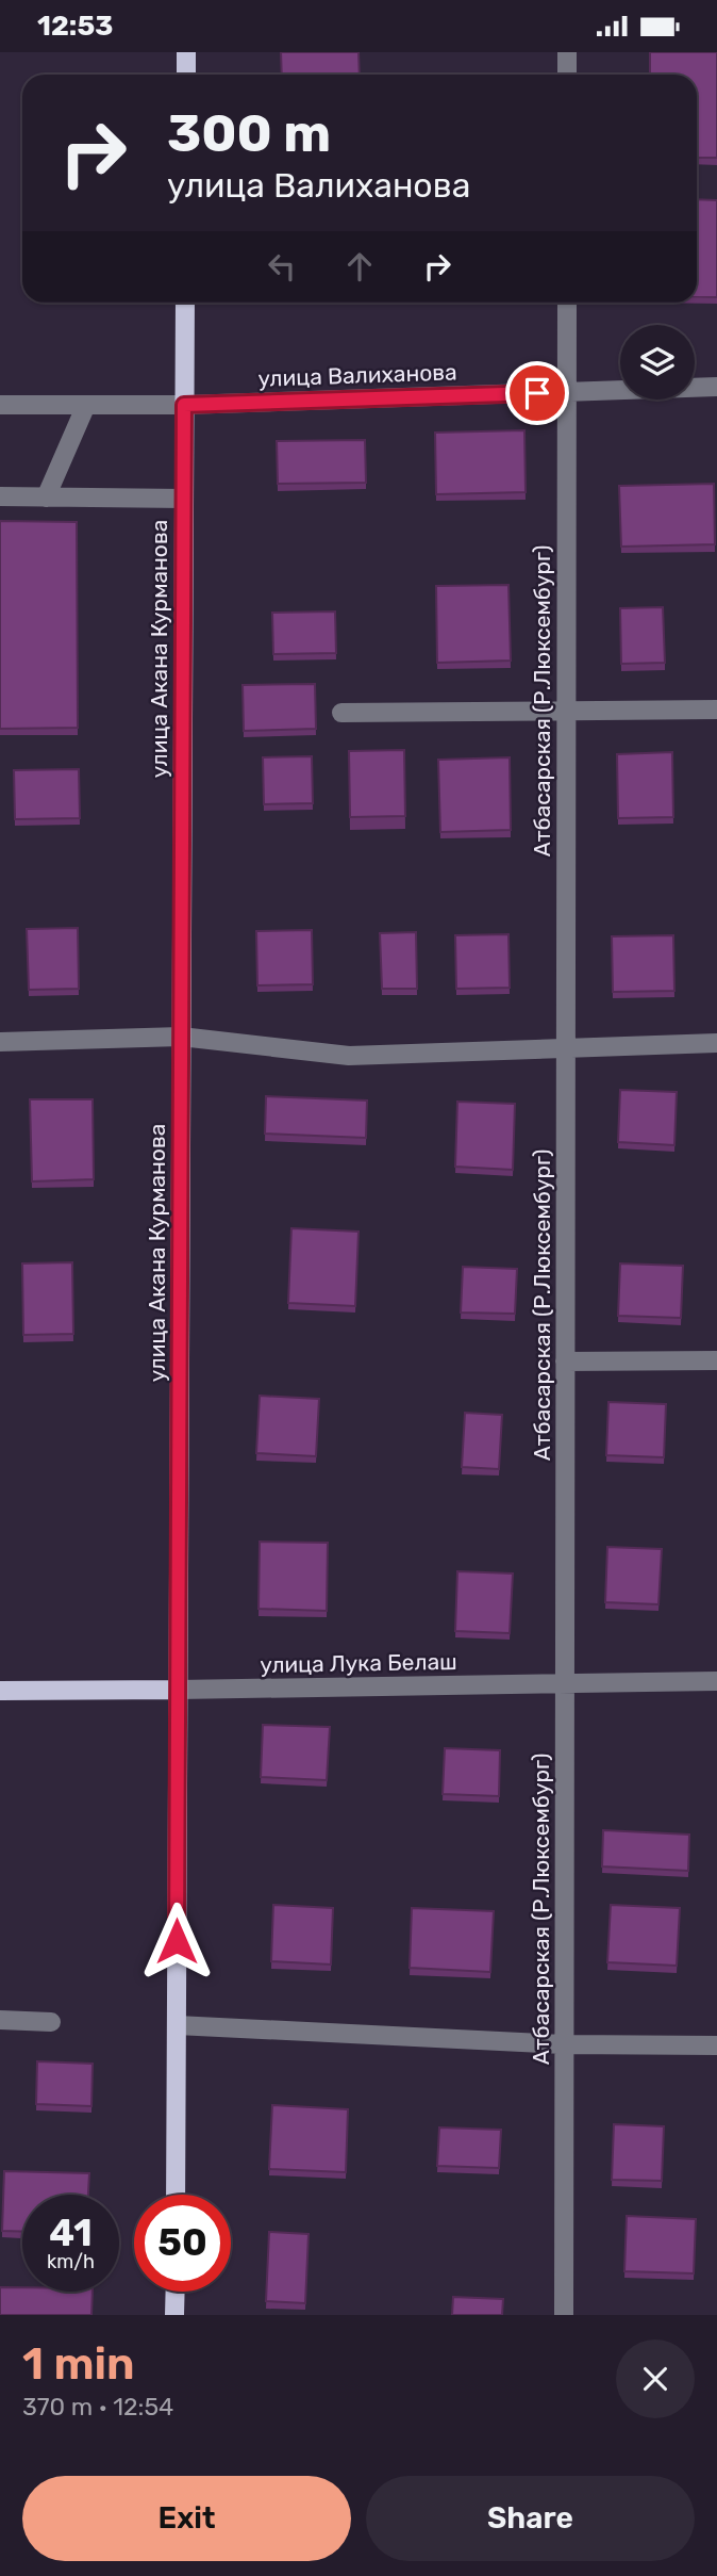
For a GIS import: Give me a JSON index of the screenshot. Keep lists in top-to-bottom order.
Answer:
{
  "streets": {
    "main road": ["улица Акана Курманова", "улица Лука Белаш"],
    "street": ["улица Валиханова", "Атбасарская (Р.Люксембург)"]
  },
  "crossings": [
    ["улица Валиханова", "улица Акана Курманова"],
    ["улица Валиханова", "Атбасарская (Р.Люксембург)"],
    ["улица Акана Курманова", "улица Лука Белаш"],
    ["Атбасарская (Р.Люксембург)", "улица Лука Белаш"]
  ],
  "page": {
    "status": "12:53",
    "turn": ["300 m", "улица Валиханова"],
    "speed": "41 km/h",
    "limit": "50",
    "heading": ["1 min", "370 m · 12:54"],
    "buttons": ["Exit", "Share"]
  }
}
